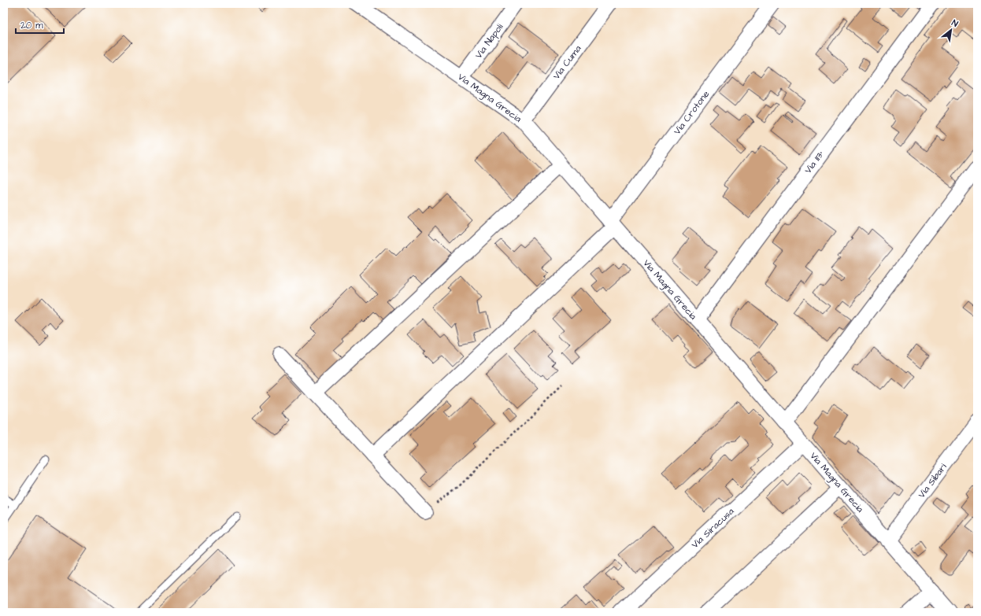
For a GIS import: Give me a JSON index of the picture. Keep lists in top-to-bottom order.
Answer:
{
  "streets": {
    "street": [
      "Via Napoli",
      "Via Cuma",
      "Via Magna Grecia",
      "Via Crotone",
      "Via 113°",
      "Via Sibari",
      "Via Siracusa"
    ]
  },
  "crossings": [
    ["Via Napoli", "Via Magna Grecia"],
    ["Via Cuma", "Via Magna Grecia"],
    ["Via Magna Grecia", "Via Crotone"],
    ["Via Magna Grecia", "Via 113°"],
    ["Via Magna Grecia", "Via Sibari"],
    ["Via Magna Grecia", "Via Siracusa"]
  ],
  "scale_bar": "20 m",
  "north": "top right"
}
